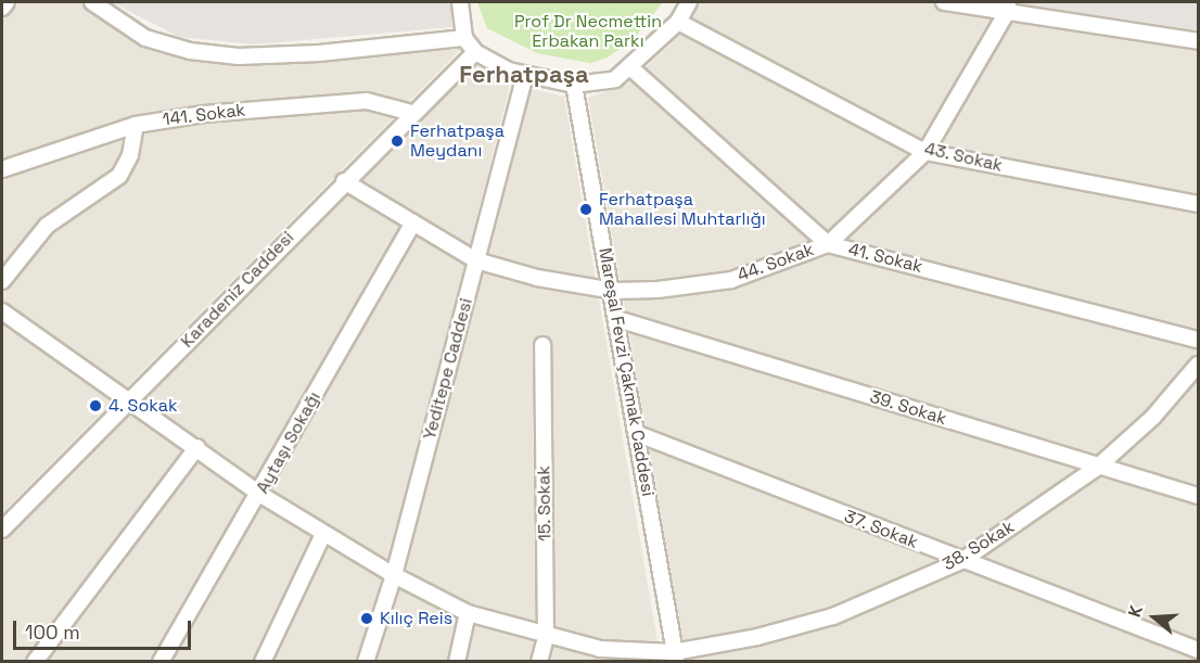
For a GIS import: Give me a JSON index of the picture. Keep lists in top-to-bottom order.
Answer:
{
  "streets": {
    "street": [
      "141. Sokak",
      "43. Sokak",
      "41. Sokak",
      "44. Sokak",
      "Karadeniz Caddesi",
      "Yeditepe Caddesi",
      "Mareşal Fevzi Çakmak Caddesi",
      "39. Sokak",
      "Aytaşı Sokağı",
      "15. Sokak",
      "37. Sokak",
      "38. Sokak"
    ]
  },
  "crossings": [
    ["141. Sokak", "Karadeniz Caddesi"],
    ["43. Sokak", "44. Sokak"],
    ["41. Sokak", "44. Sokak"],
    ["44. Sokak", "Karadeniz Caddesi"],
    ["44. Sokak", "Yeditepe Caddesi"],
    ["44. Sokak", "Mareşal Fevzi Çakmak Caddesi"],
    ["44. Sokak", "Aytaşı Sokağı"],
    ["Mareşal Fevzi Çakmak Caddesi", "39. Sokak"],
    ["Mareşal Fevzi Çakmak Caddesi", "37. Sokak"],
    ["Mareşal Fevzi Çakmak Caddesi", "38. Sokak"],
    ["39. Sokak", "38. Sokak"],
    ["37. Sokak", "38. Sokak"]
  ],
  "districts": ["Ferhatpaşa"],
  "parks": ["Prof Dr Necmettin Erbakan Parkı"],
  "places": [
    "Ferhatpaşa Meydanı",
    "Ferhatpaşa Mahallesi Muhtarlığı",
    "4. Sokak",
    "Kılıç Reis"
  ],
  "scale_bar": "100 m",
  "north": "left"
}
